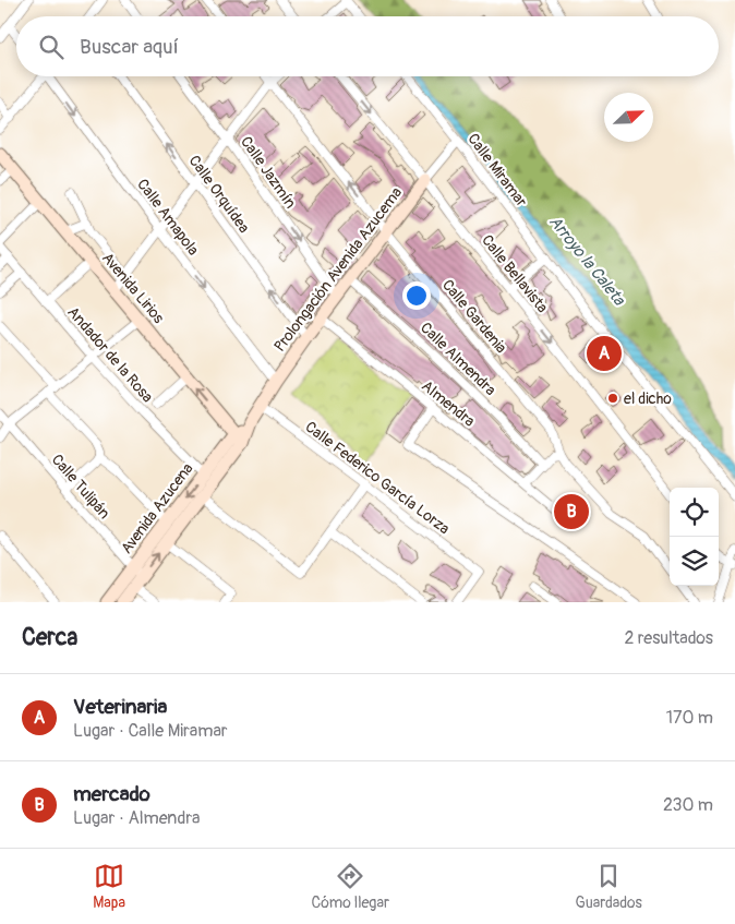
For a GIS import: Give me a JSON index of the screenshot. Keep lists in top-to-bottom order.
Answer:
{
  "streets": {
    "street": [
      "Calle Miramar",
      "Calle Jazmín",
      "Calle Orquídea",
      "Calle Amapola",
      "Prolongación Avenida Azucema",
      "Calle Bellavista",
      "Avenida Lirios",
      "Calle Gardenia",
      "Andador de la Rosa",
      "Calle Almendra",
      "Almendra",
      "Calle Federico García Lorza",
      "Calle Tulipán",
      "Avenida Azucena"
    ]
  },
  "crossings": [
    ["Calle Miramar", "Prolongación Avenida Azucema"],
    ["Calle Jazmín", "Prolongación Avenida Azucema"],
    ["Calle Orquídea", "Prolongación Avenida Azucema"],
    ["Calle Amapola", "Prolongación Avenida Azucema"],
    ["Prolongación Avenida Azucema", "Calle Bellavista"],
    ["Prolongación Avenida Azucema", "Avenida Lirios"],
    ["Prolongación Avenida Azucema", "Calle Gardenia"],
    ["Prolongación Avenida Azucema", "Calle Almendra"],
    ["Prolongación Avenida Azucema", "Almendra"],
    ["Prolongación Avenida Azucema", "Calle Federico García Lorza"],
    ["Prolongación Avenida Azucema", "Avenida Azucena"],
    ["Avenida Lirios", "Avenida Azucena"],
    ["Andador de la Rosa", "Avenida Azucena"],
    ["Calle Tulipán", "Avenida Azucena"]
  ],
  "one_way": [
    "Calle Jazmín",
    "Calle Orquídea",
    "Calle Amapola",
    "Calle Bellavista"
  ],
  "water": ["Arroyo la Caleta"],
  "places": ["el dicho"],
  "north": "top right",
  "page": {
    "search": "Buscar aquí",
    "pins": ["A", "B"],
    "heading": ["Cerca", "2 resultados"],
    "list": [
      {
        "mark": "A",
        "name": "Veterinaria",
        "note": "Lugar · Calle Miramar",
        "value": "170 m"
      },
      {
        "mark": "B",
        "name": "mercado",
        "note": "Lugar · Almendra",
        "value": "230 m"
      }
    ],
    "nav": ["Mapa", "Cómo llegar", "Guardados"]
  }
}
